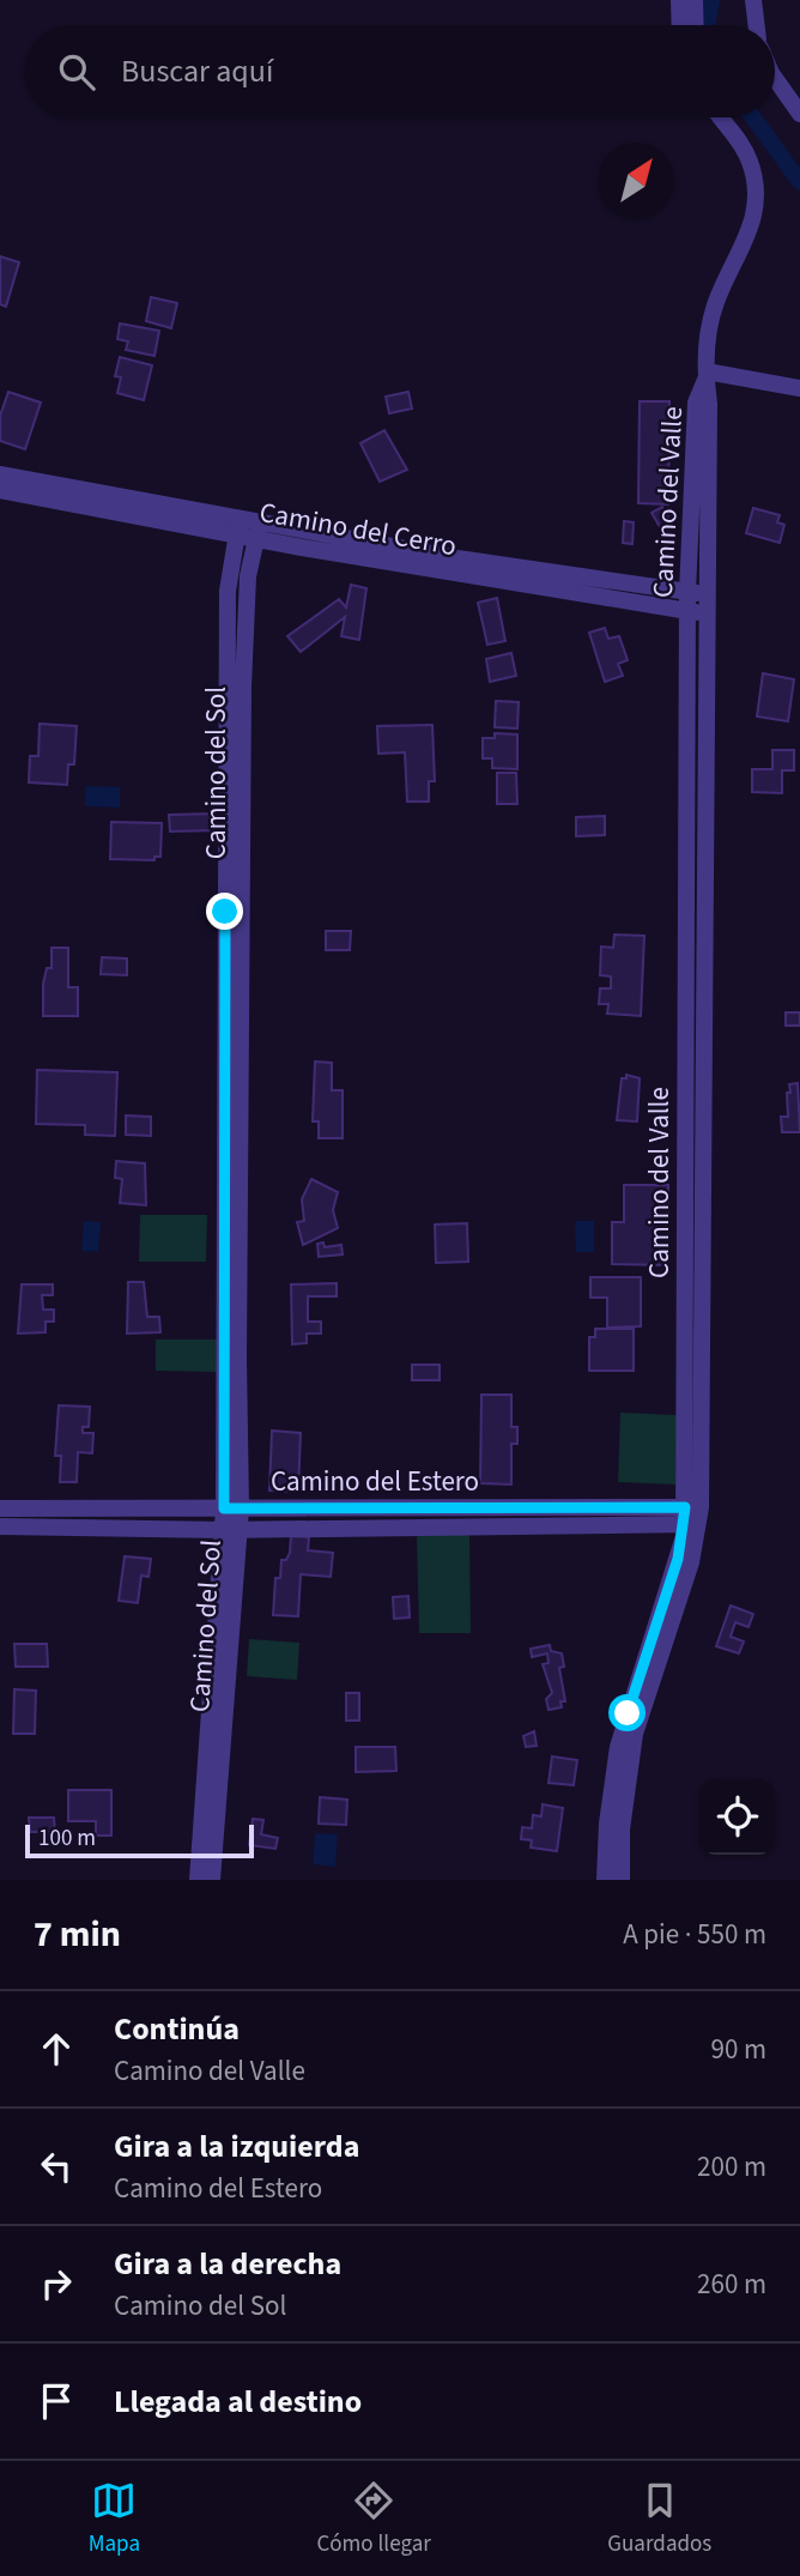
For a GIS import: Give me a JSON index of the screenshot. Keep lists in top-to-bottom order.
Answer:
{
  "streets": {
    "street": [
      "Camino del Valle",
      "Camino del Cerro",
      "Camino del Sol",
      "Camino del Estero"
    ]
  },
  "crossings": [
    ["Camino del Valle", "Camino del Cerro"],
    ["Camino del Valle", "Camino del Estero"],
    ["Camino del Cerro", "Camino del Sol"],
    ["Camino del Sol", "Camino del Estero"]
  ],
  "scale_bar": "100 m",
  "north": "top right",
  "page": {
    "search": "Buscar aquí",
    "scale": "100 m",
    "heading": ["7 min", "A pie · 550 m"],
    "list": [
      ["Continúa", "Camino del Valle", "90 m"],
      ["Gira a la izquierda", "Camino del Estero", "200 m"],
      ["Gira a la derecha", "Camino del Sol", "260 m"],
      "Llegada al destino"
    ],
    "nav": ["Mapa", "Cómo llegar", "Guardados"]
  }
}
